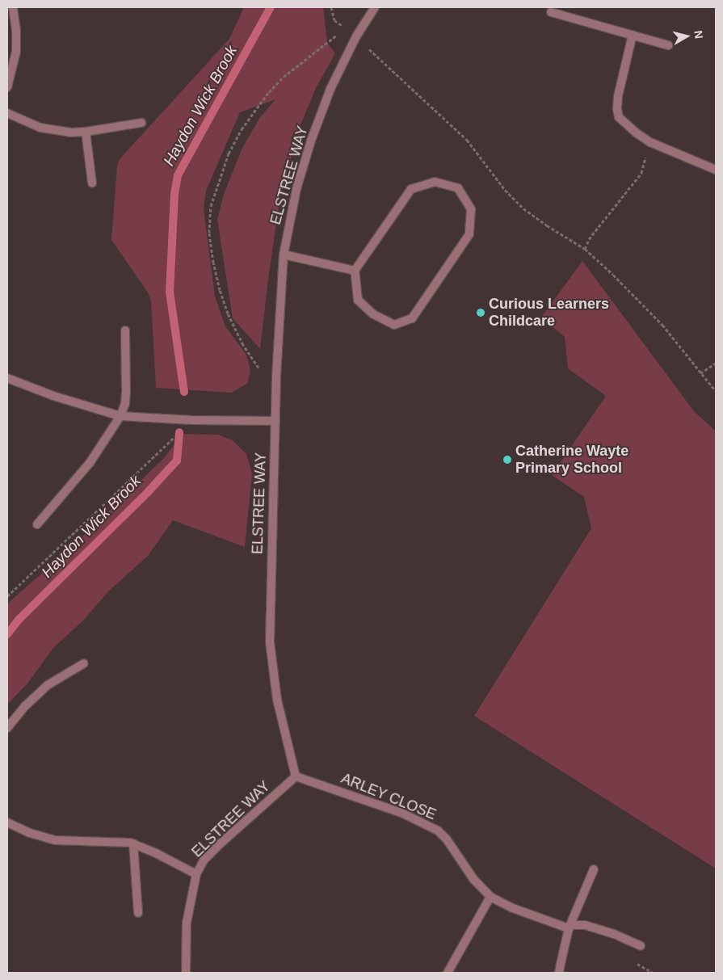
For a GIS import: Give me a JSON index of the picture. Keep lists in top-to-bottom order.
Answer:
{
  "streets": {
    "street": ["ELSTREE WAY", "ARLEY CLOSE"]
  },
  "crossings": [
    ["ELSTREE WAY", "ARLEY CLOSE"]
  ],
  "water": ["Haydon Wick Brook"],
  "places": ["Curious Learners Childcare", "Catherine Wayte Primary School"],
  "north": "right"
}
